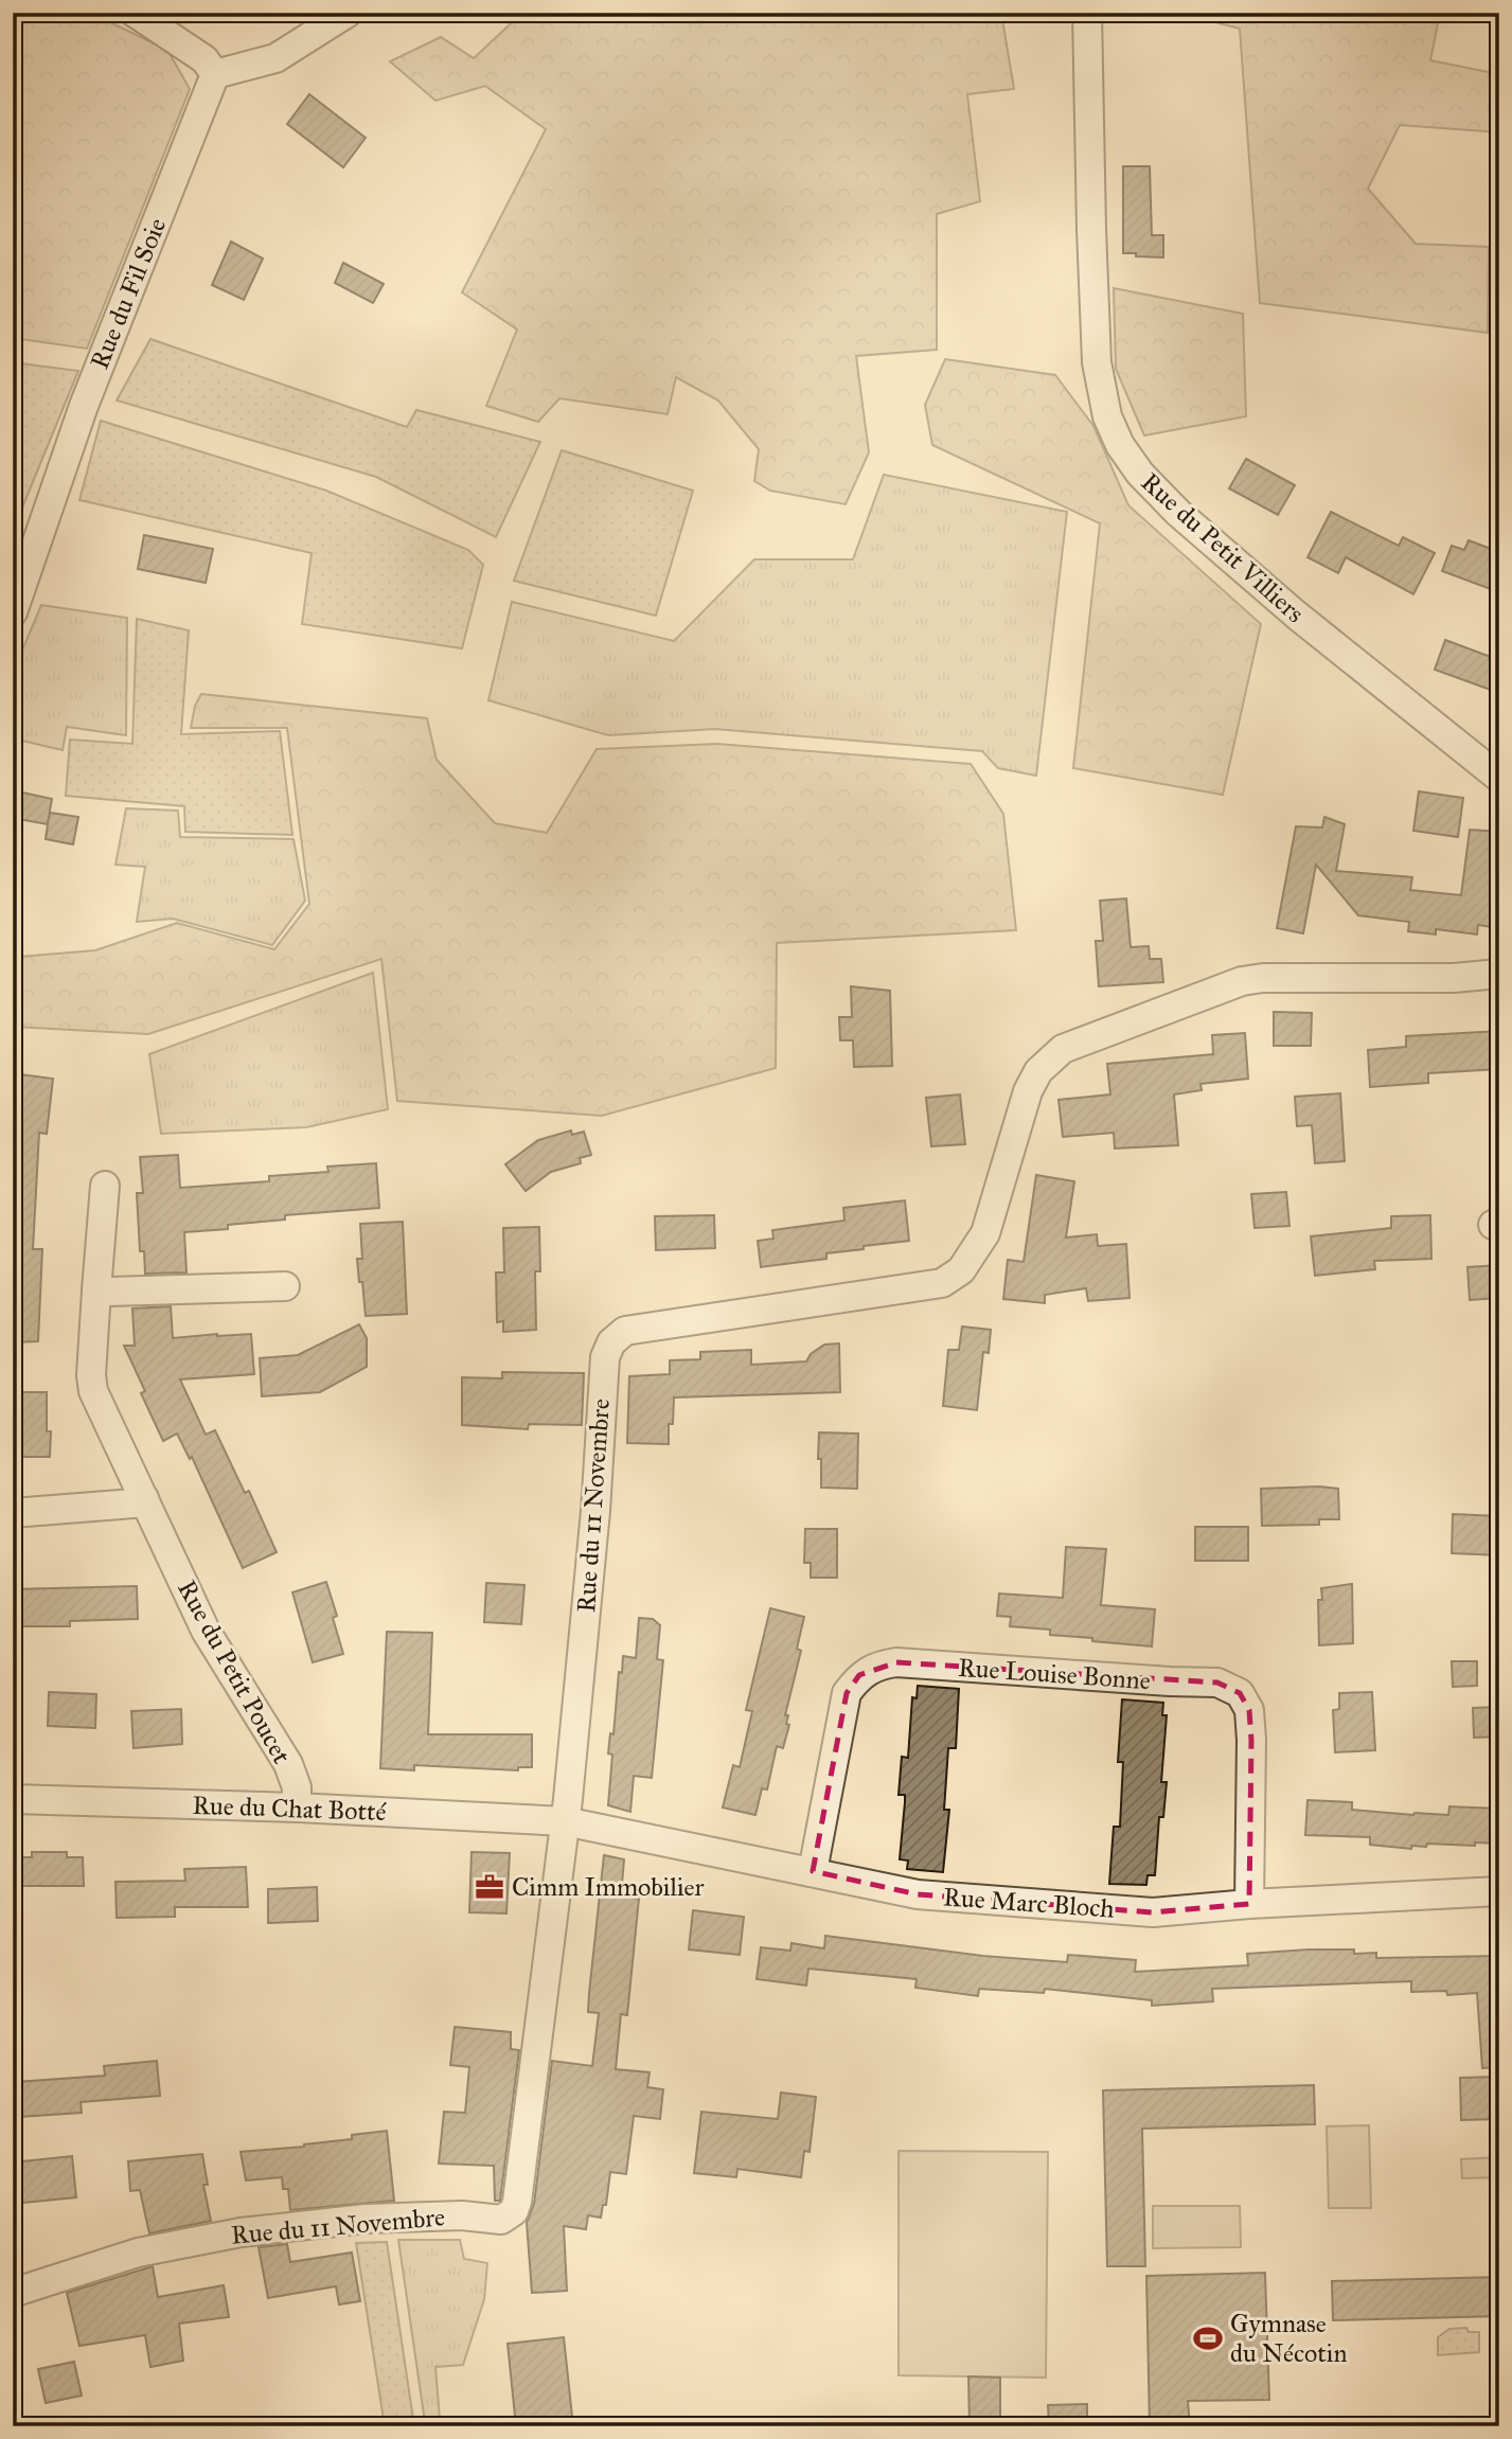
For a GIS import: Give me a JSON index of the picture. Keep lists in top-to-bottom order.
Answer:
{
  "streets": {
    "street": [
      "Rue du Fil Soie",
      "Rue du Petit Villiers",
      "Rue du 11 Novembre",
      "Rue du Petit Poucet",
      "Rue Louise Bonne",
      "Rue du Chat Botté",
      "Rue Marc Bloch"
    ]
  },
  "crossings": [
    ["Rue du 11 Novembre", "Rue du Chat Botté"],
    ["Rue du 11 Novembre", "Rue Marc Bloch"],
    ["Rue du Petit Poucet", "Rue du Chat Botté"],
    ["Rue Louise Bonne", "Rue Marc Bloch"],
    ["Rue du Chat Botté", "Rue Marc Bloch"]
  ],
  "places": {
    "office": ["Cimm Immobilier"],
    "sports": ["Gymnase du Nécotin"]
  }
}
